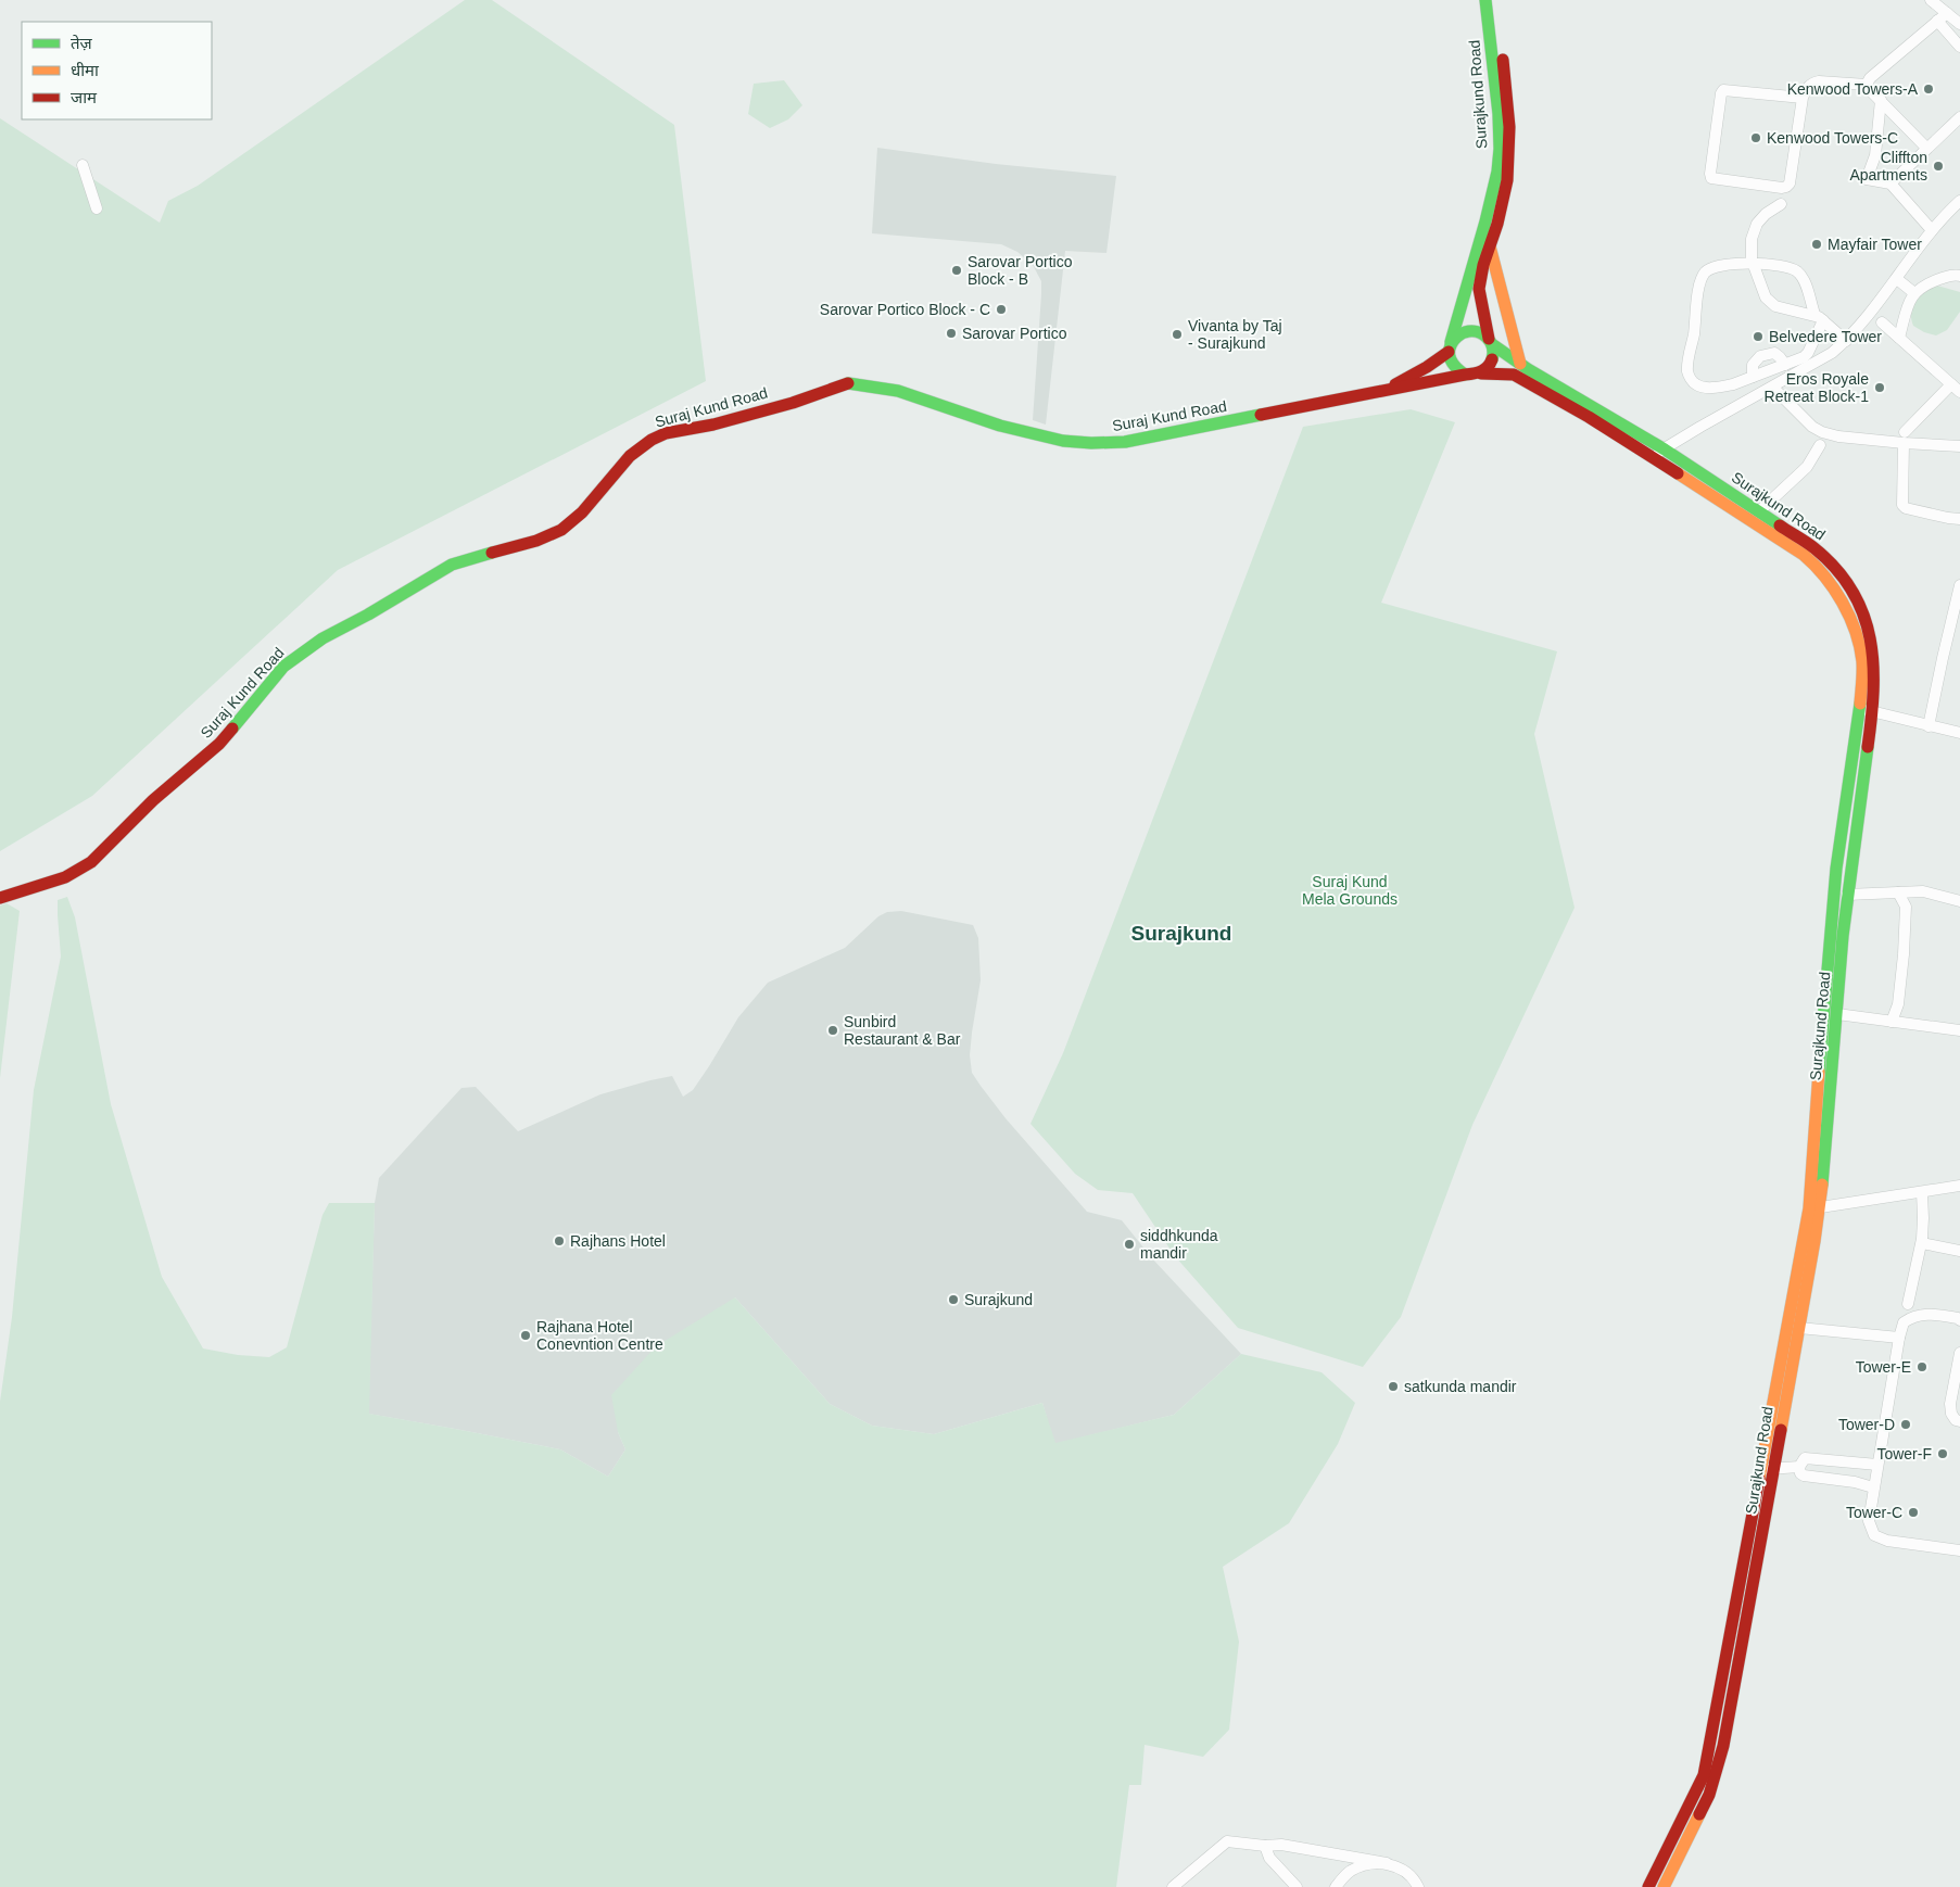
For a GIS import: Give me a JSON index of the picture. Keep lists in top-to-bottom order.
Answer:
{
  "streets": {
    "main road": ["Surajkund Road", "Suraj Kund Road"]
  },
  "crossings": [
    ["Surajkund Road", "Suraj Kund Road"]
  ],
  "districts": ["Surajkund"],
  "parks": ["Suraj Kund Mela Grounds"],
  "places": [
    "Kenwood Towers-A",
    "Kenwood Towers-C",
    "Cliffton Apartments",
    "Mayfair Tower",
    "Sarovar Portico Block - B",
    "Sarovar Portico Block - C",
    "Sarovar Portico",
    "Vivanta by Taj - Surajkund",
    "Belvedere Tower",
    "Eros Royale Retreat Block-1",
    "Sunbird Restaurant & Bar",
    "Rajhans Hotel",
    "siddhkunda mandir",
    "Surajkund",
    "Rajhana Hotel Conevntion Centre",
    "Tower-E",
    "satkunda mandir",
    "Tower-D",
    "Tower-F",
    "Tower-C"
  ],
  "legend": ["तेज़", "धीमा", "जाम"]
}
